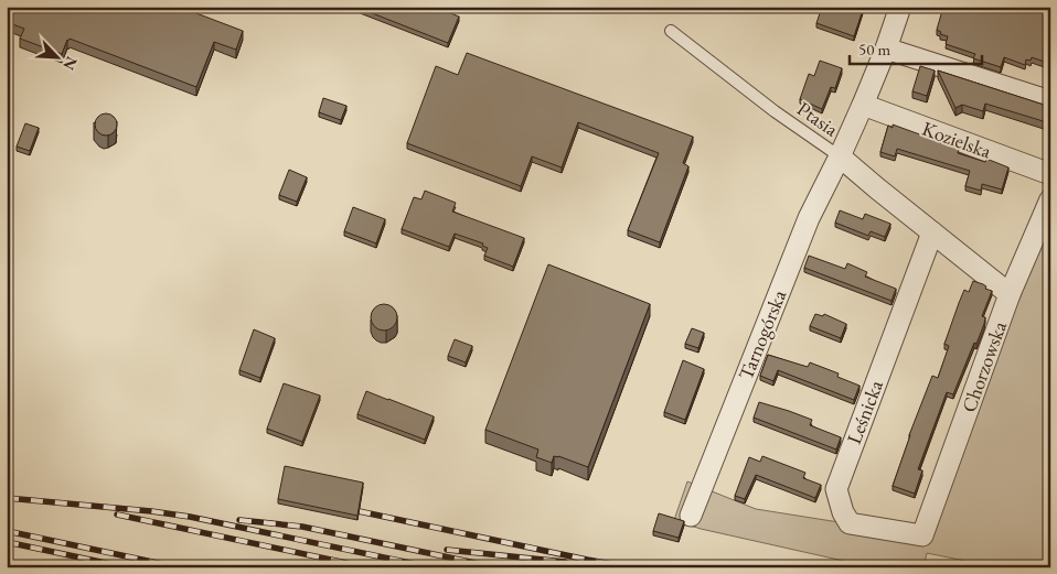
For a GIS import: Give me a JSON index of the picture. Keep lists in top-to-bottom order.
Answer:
{
  "streets": {
    "street": [
      "Kozielska",
      "Tarnogórska",
      "Chorzowska",
      "Leśnicka"
    ],
    "lane": ["Ptasia"]
  },
  "crossings": [
    ["Ptasia", "Tarnogórska"],
    ["Kozielska", "Tarnogórska"],
    ["Chorzowska", "Leśnicka"]
  ],
  "scale_bar": "50 m",
  "north": "bottom right"
}
